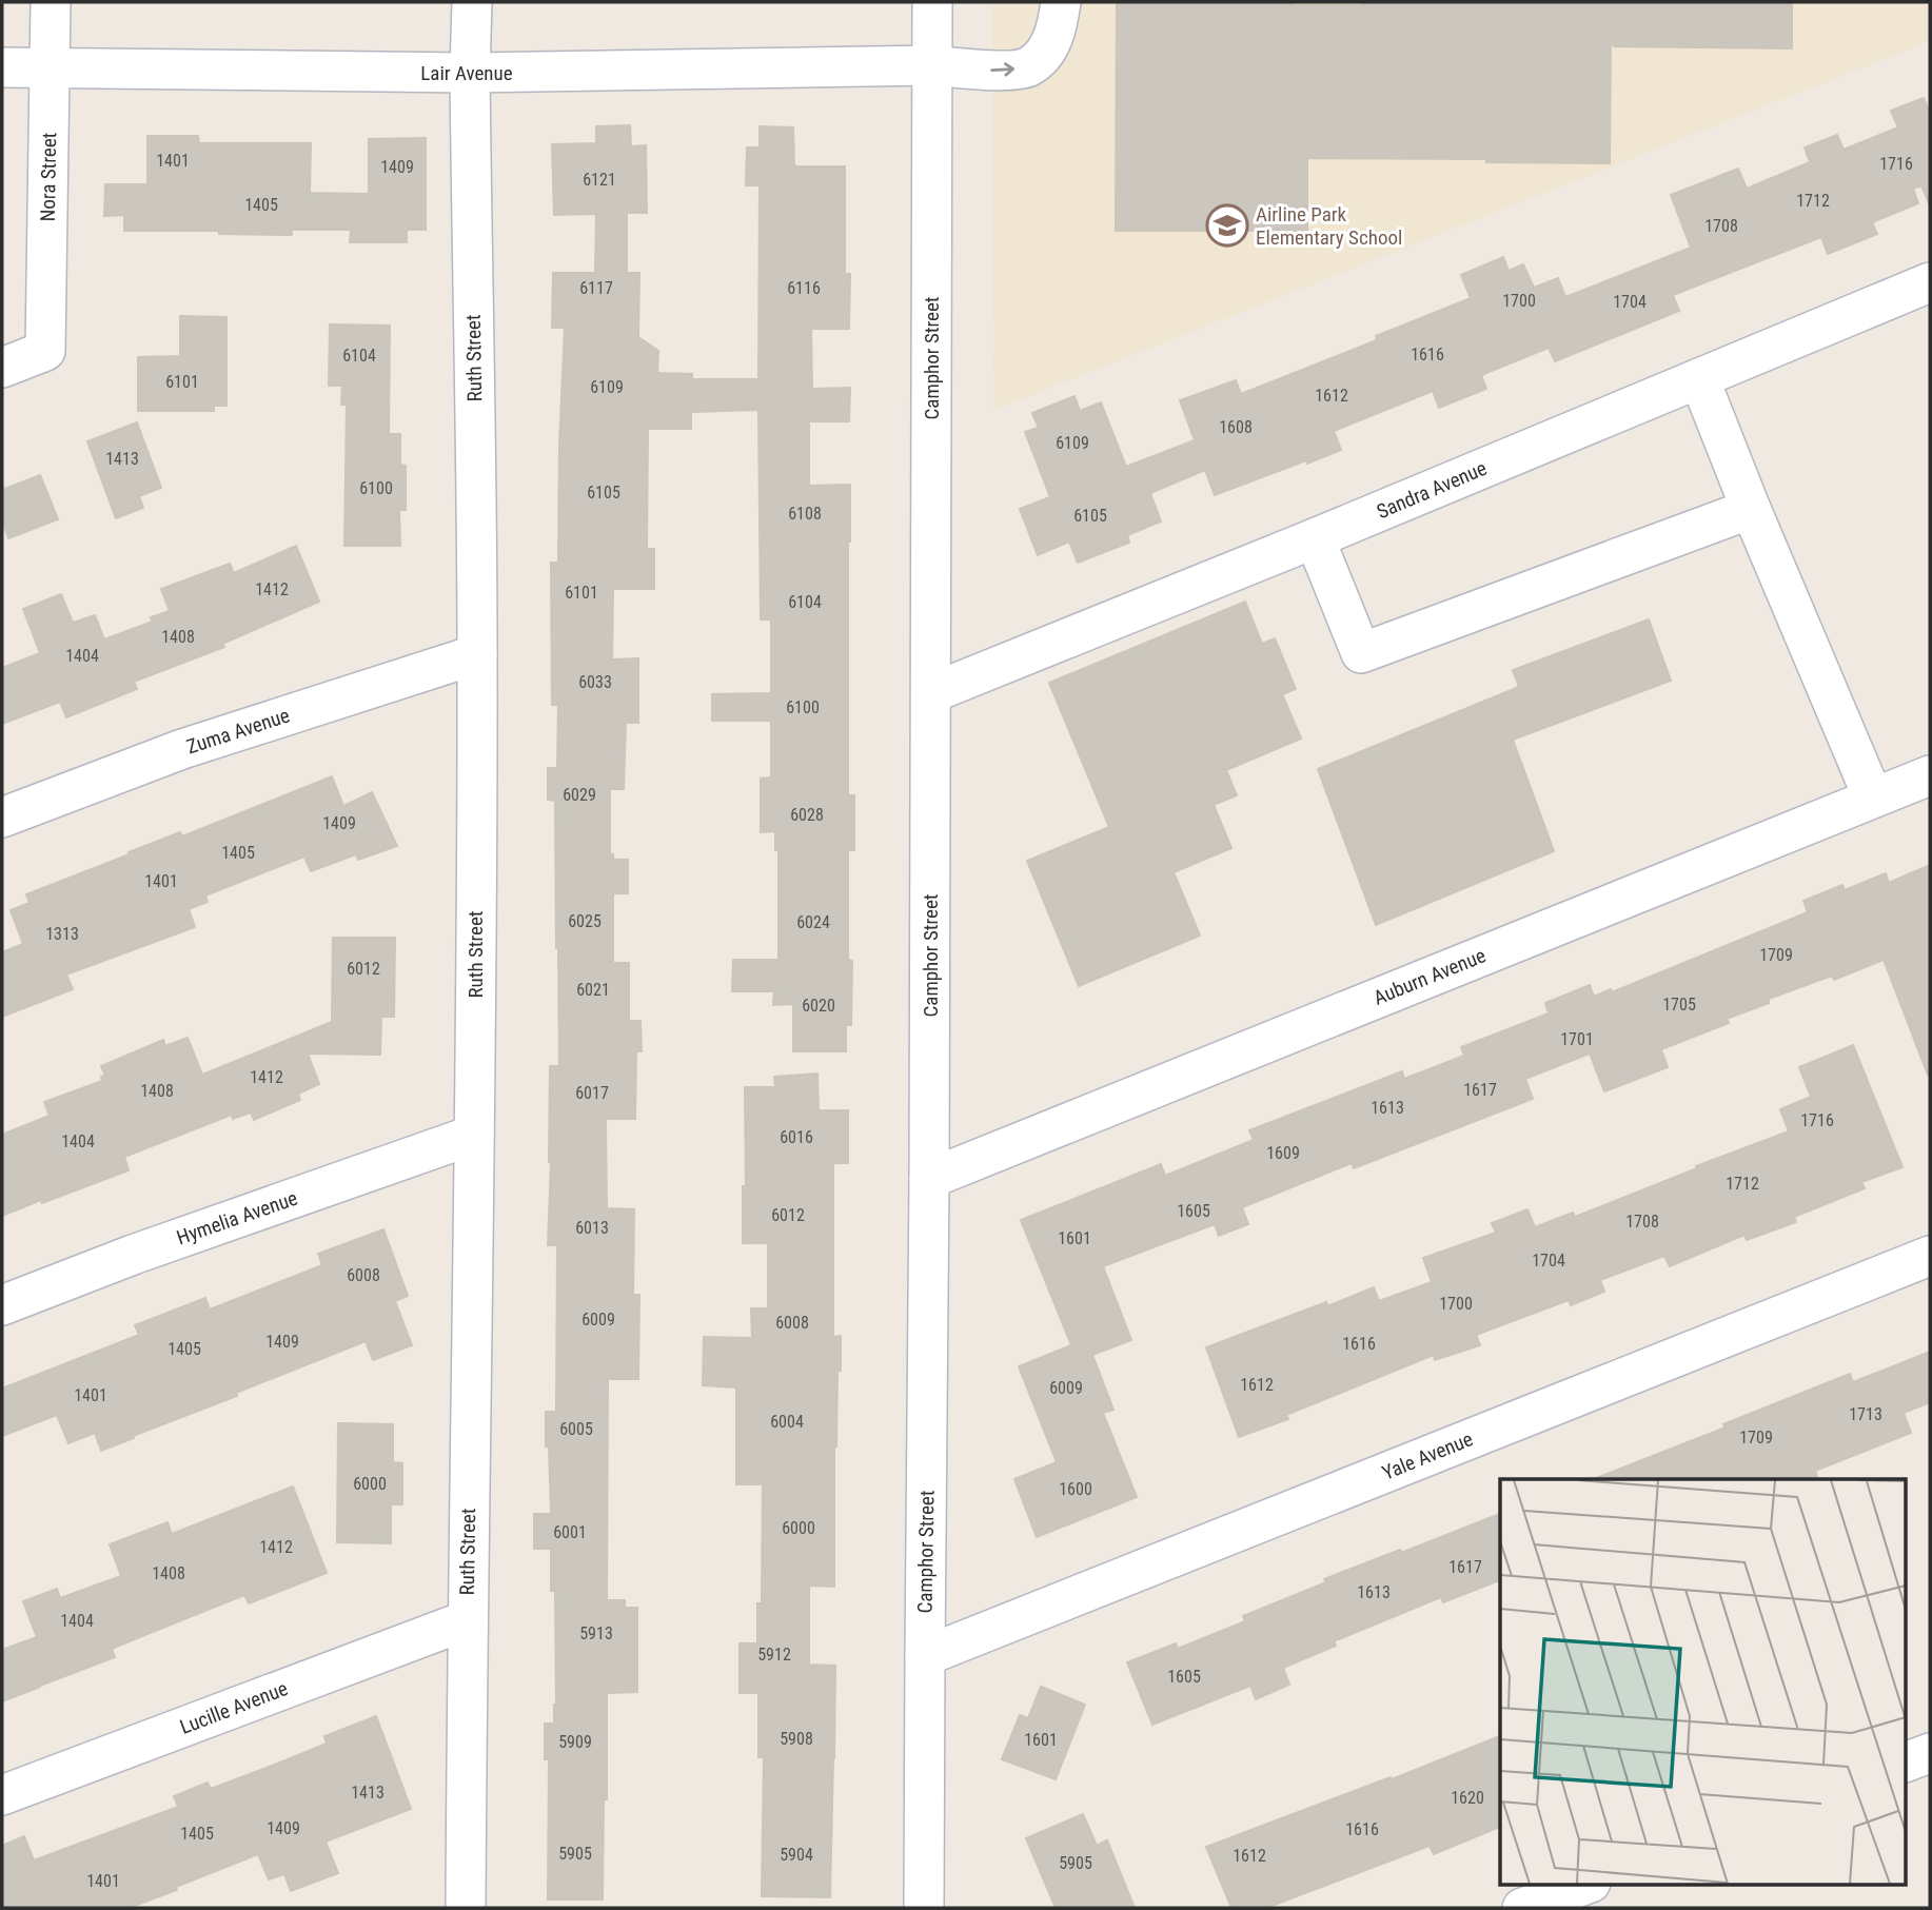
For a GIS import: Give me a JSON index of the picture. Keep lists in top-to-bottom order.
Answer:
{
  "streets": {
    "street": [
      "Lair Avenue",
      "Nora Street",
      "Ruth Street",
      "Camphor Street",
      "Sandra Avenue",
      "Zuma Avenue",
      "Auburn Avenue",
      "Hymelia Avenue",
      "Yale Avenue",
      "Lucille Avenue"
    ]
  },
  "crossings": [
    ["Lair Avenue", "Nora Street"],
    ["Lair Avenue", "Ruth Street"],
    ["Lair Avenue", "Camphor Street"],
    ["Ruth Street", "Zuma Avenue"],
    ["Ruth Street", "Hymelia Avenue"],
    ["Ruth Street", "Lucille Avenue"],
    ["Camphor Street", "Sandra Avenue"],
    ["Camphor Street", "Auburn Avenue"],
    ["Camphor Street", "Yale Avenue"]
  ],
  "places": {
    "school or university": ["Airline Park Elementary School"]
  },
  "house_numbers": [
    "1401",
    "1716",
    "1409",
    "6121",
    "1712",
    "1405",
    "1708",
    "6117",
    "6116",
    "1700",
    "1704",
    "1616",
    "6104",
    "6101",
    "6109",
    "1612",
    "1608",
    "6109",
    "1413",
    "6100",
    "6105",
    "6108",
    "6105",
    "1412",
    "6101",
    "6104",
    "1408",
    "1404",
    "6033",
    "6100",
    "6029",
    "6028",
    "1409",
    "1405",
    "1401",
    "6025",
    "6024",
    "1313",
    "1709",
    "6012",
    "6021",
    "1705",
    "6020",
    "1701",
    "1412",
    "1617",
    "1408",
    "6017",
    "1613",
    "1716",
    "6016",
    "1404",
    "1609",
    "1712",
    "1605",
    "6012",
    "1708",
    "6013",
    "1601",
    "1704",
    "6008",
    "1700",
    "6009",
    "6008",
    "1409",
    "1616",
    "1405",
    "1612",
    "6009",
    "1401",
    "1713",
    "6004",
    "6005",
    "1709",
    "6000",
    "1600",
    "6000",
    "6001",
    "1412",
    "1617",
    "1408",
    "1613",
    "1404",
    "5913",
    "5912",
    "1605",
    "5908",
    "1601",
    "5909",
    "1413",
    "1620",
    "1409",
    "1616",
    "1405",
    "5905",
    "5904",
    "1612",
    "5905",
    "1401"
  ]
}
